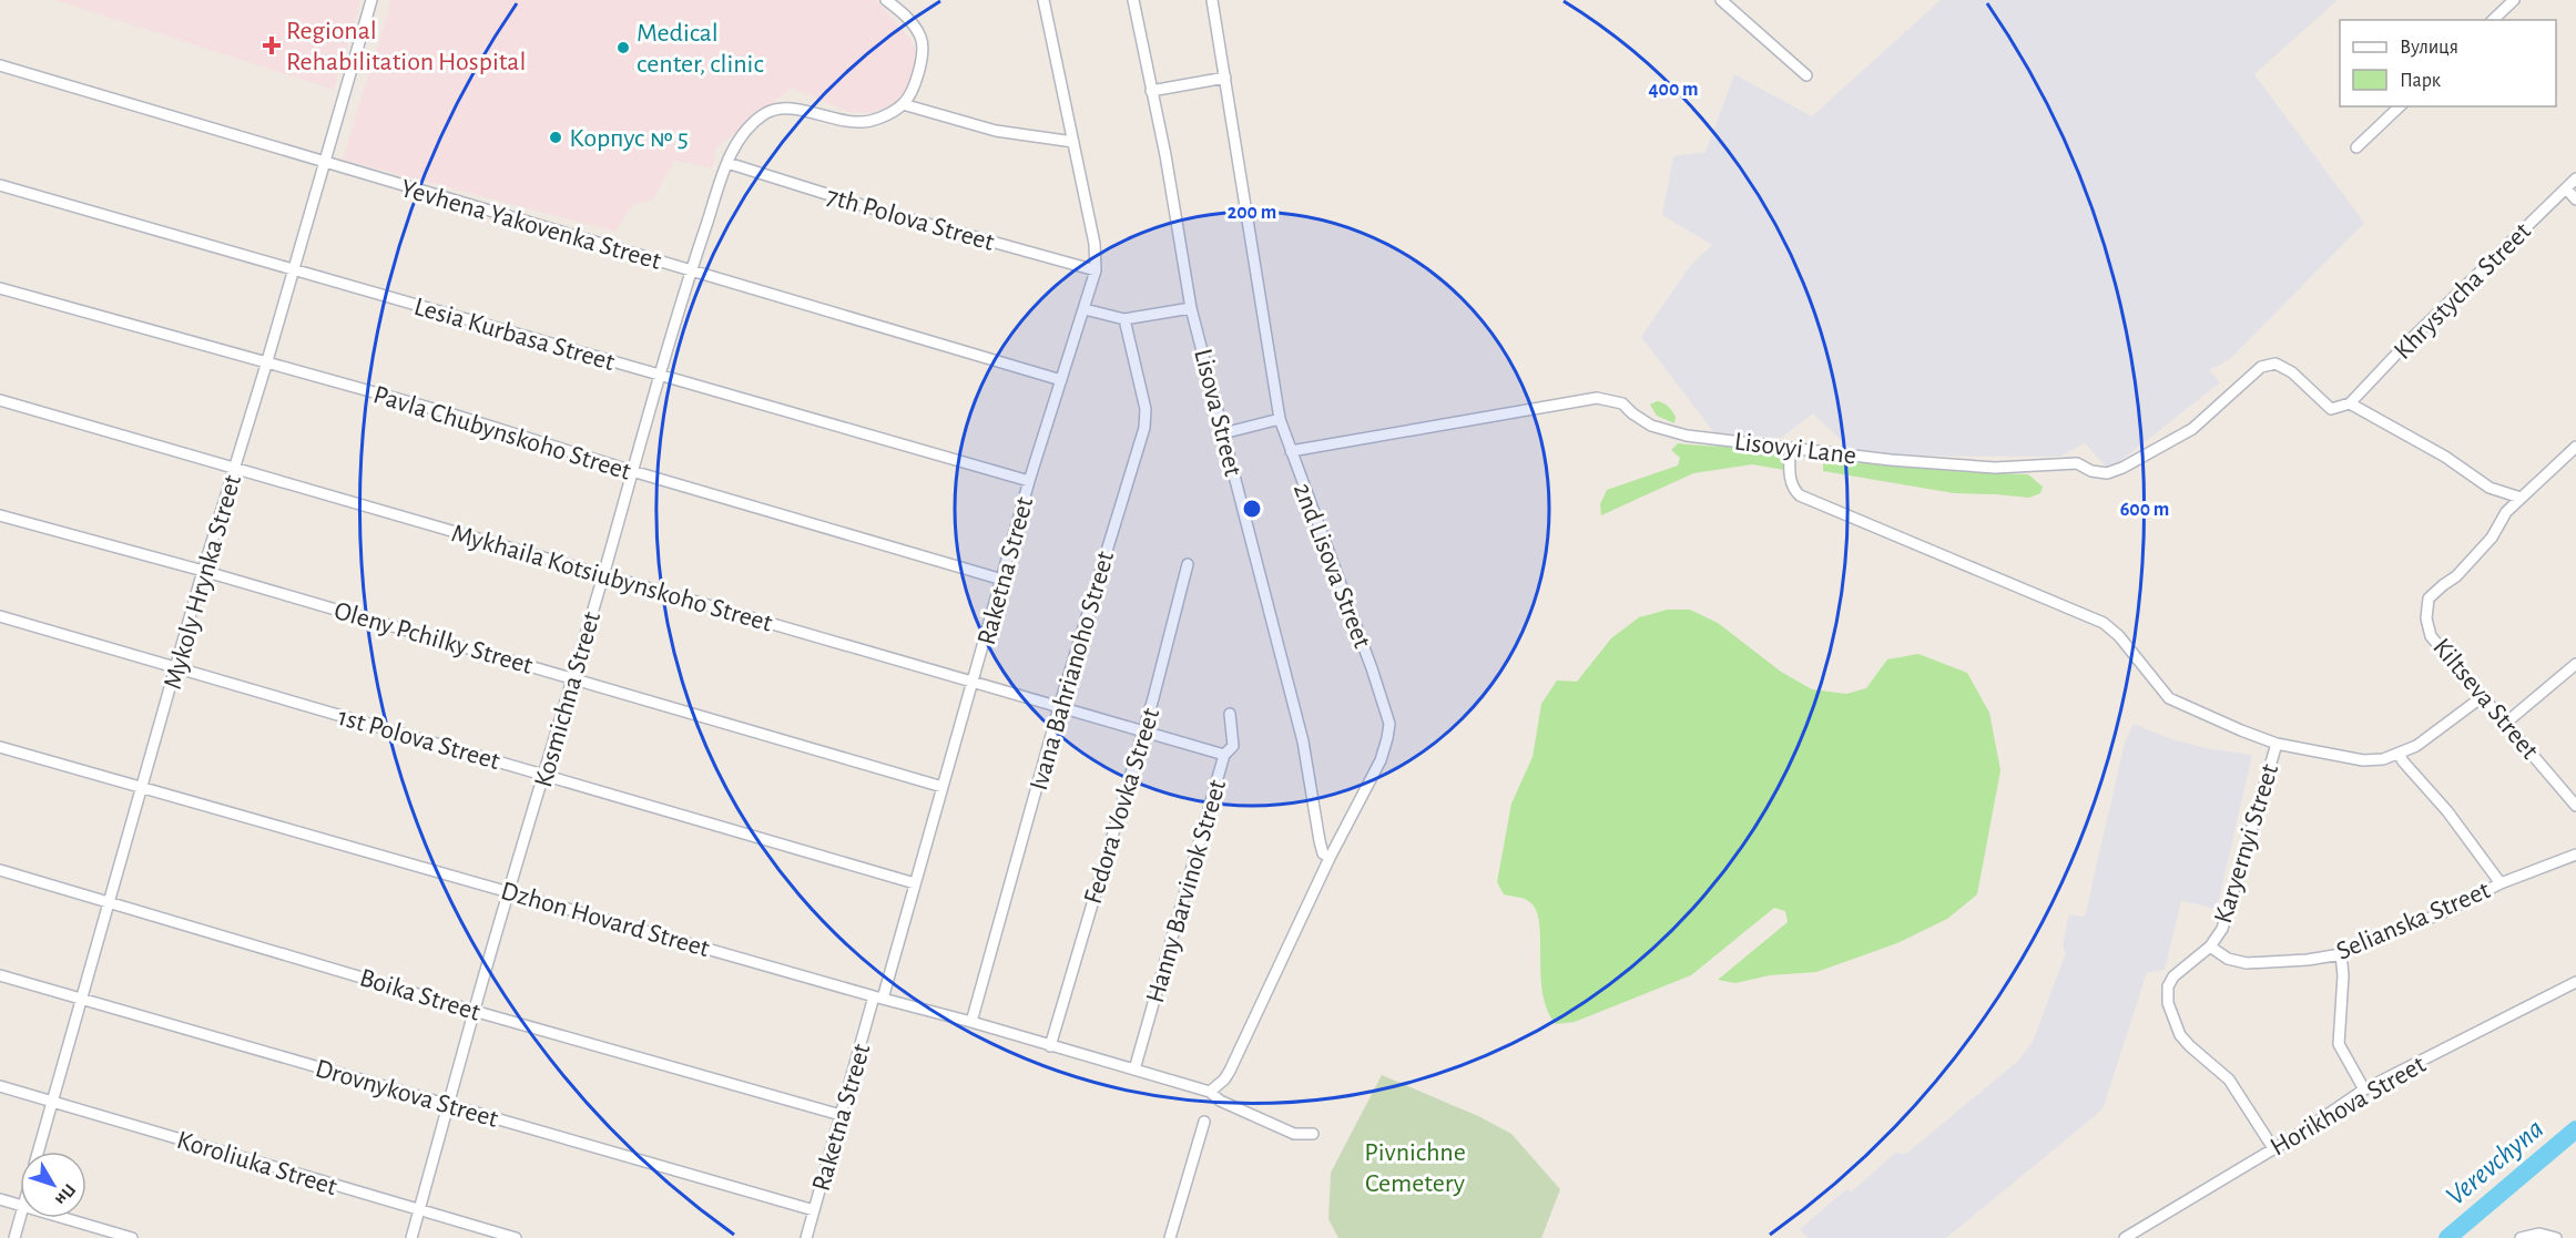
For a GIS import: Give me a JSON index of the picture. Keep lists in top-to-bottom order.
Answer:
{
  "streets": {
    "street": [
      "7th Polova Street",
      "Yevhena Yakovenka Street",
      "Khrystycha Street",
      "Lesia Kurbasa Street",
      "Lisova Street",
      "Pavla Chubynskoho Street",
      "Lisovyi Lane",
      "2nd Lisova Street",
      "Raketna Street",
      "Mykhaila Kotsiubynskoho Street",
      "Mykoly Hrynka Street",
      "Oleny Pchilky Street",
      "Ivana Bahrianoho Street",
      "Kiltseva Street",
      "Kosmichna Street",
      "1st Polova Street",
      "Fedora Vovka Street",
      "Karyernyi Street",
      "Hanny Barvinok Street",
      "Dzhon Hovard Street",
      "Selianska Street",
      "Boika Street",
      "Drovnykova Street",
      "Horikhova Street",
      "Koroliuka Street"
    ]
  },
  "crossings": [
    ["7th Polova Street", "Raketna Street"],
    ["7th Polova Street", "Kosmichna Street"],
    ["Yevhena Yakovenka Street", "Raketna Street"],
    ["Yevhena Yakovenka Street", "Mykoly Hrynka Street"],
    ["Yevhena Yakovenka Street", "Kosmichna Street"],
    ["Khrystycha Street", "Lisovyi Lane"],
    ["Lesia Kurbasa Street", "Raketna Street"],
    ["Lesia Kurbasa Street", "Mykoly Hrynka Street"],
    ["Lesia Kurbasa Street", "Kosmichna Street"],
    ["Lisova Street", "2nd Lisova Street"],
    ["Pavla Chubynskoho Street", "Raketna Street"],
    ["Pavla Chubynskoho Street", "Mykoly Hrynka Street"],
    ["Pavla Chubynskoho Street", "Kosmichna Street"],
    ["Lisovyi Lane", "2nd Lisova Street"],
    ["2nd Lisova Street", "Dzhon Hovard Street"],
    ["Raketna Street", "Mykhaila Kotsiubynskoho Street"],
    ["Raketna Street", "Oleny Pchilky Street"],
    ["Raketna Street", "1st Polova Street"],
    ["Raketna Street", "Dzhon Hovard Street"],
    ["Raketna Street", "Boika Street"],
    ["Raketna Street", "Drovnykova Street"],
    ["Mykhaila Kotsiubynskoho Street", "Mykoly Hrynka Street"],
    ["Mykhaila Kotsiubynskoho Street", "Ivana Bahrianoho Street"],
    ["Mykhaila Kotsiubynskoho Street", "Kosmichna Street"],
    ["Mykhaila Kotsiubynskoho Street", "Fedora Vovka Street"],
    ["Mykhaila Kotsiubynskoho Street", "Hanny Barvinok Street"],
    ["Mykoly Hrynka Street", "Oleny Pchilky Street"],
    ["Mykoly Hrynka Street", "1st Polova Street"],
    ["Mykoly Hrynka Street", "Dzhon Hovard Street"],
    ["Mykoly Hrynka Street", "Boika Street"],
    ["Mykoly Hrynka Street", "Drovnykova Street"],
    ["Mykoly Hrynka Street", "Koroliuka Street"],
    ["Oleny Pchilky Street", "Kosmichna Street"],
    ["Ivana Bahrianoho Street", "Dzhon Hovard Street"],
    ["Kiltseva Street", "Karyernyi Street"],
    ["Kosmichna Street", "1st Polova Street"],
    ["Kosmichna Street", "Dzhon Hovard Street"],
    ["Kosmichna Street", "Boika Street"],
    ["Kosmichna Street", "Drovnykova Street"],
    ["Kosmichna Street", "Koroliuka Street"],
    ["Fedora Vovka Street", "Dzhon Hovard Street"],
    ["Karyernyi Street", "Selianska Street"],
    ["Hanny Barvinok Street", "Dzhon Hovard Street"]
  ],
  "water": ["Verevchyna"],
  "parks": ["Pivnichne Cemetery"],
  "places": {
    "health": ["Regional Rehabilitation Hospital"],
    "other": ["Medical center, clinic", "Корпус № 5"]
  },
  "legend": ["Вулиця", "Парк"],
  "north": "bottom right",
  "rings": ["400 m", "200 m", "600 m"]
}
